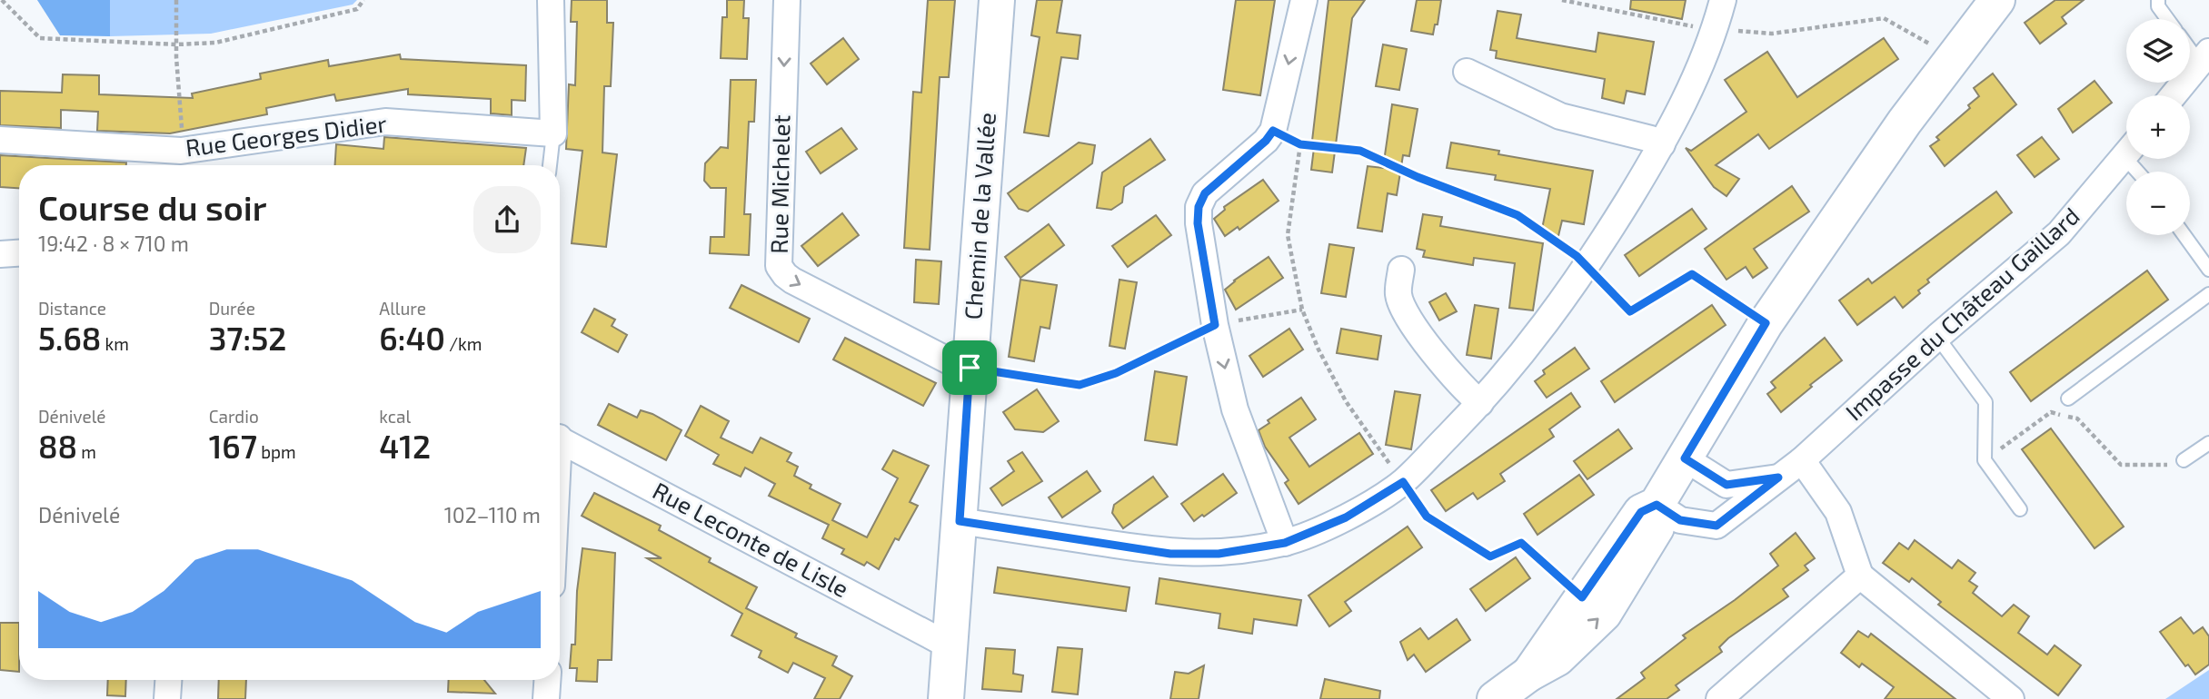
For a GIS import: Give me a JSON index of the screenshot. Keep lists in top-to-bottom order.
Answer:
{
  "streets": {
    "street": [
      "Rue Georges Didier",
      "Rue Michelet",
      "Chemin de la Vallée",
      "Impasse du Château Gaillard",
      "Rue Leconte de Lisle"
    ]
  },
  "crossings": [
    ["Rue Michelet", "Chemin de la Vallée"],
    ["Chemin de la Vallée", "Rue Leconte de Lisle"]
  ],
  "one_way": ["Rue Michelet"],
  "page": {
    "map_buttons": ["+", "−"],
    "heading": ["Course du soir", "19:42 · 8 × 710 m"],
    "stats": [
      ["Distance", "5.68 km"],
      ["Durée", "37:52"],
      ["Allure", "6:40 /km"],
      ["Dénivelé", "88 m"],
      ["Cardio", "167 bpm"],
      ["kcal", "412"]
    ],
    "chart": ["Dénivelé", "102–110 m"]
  }
}
